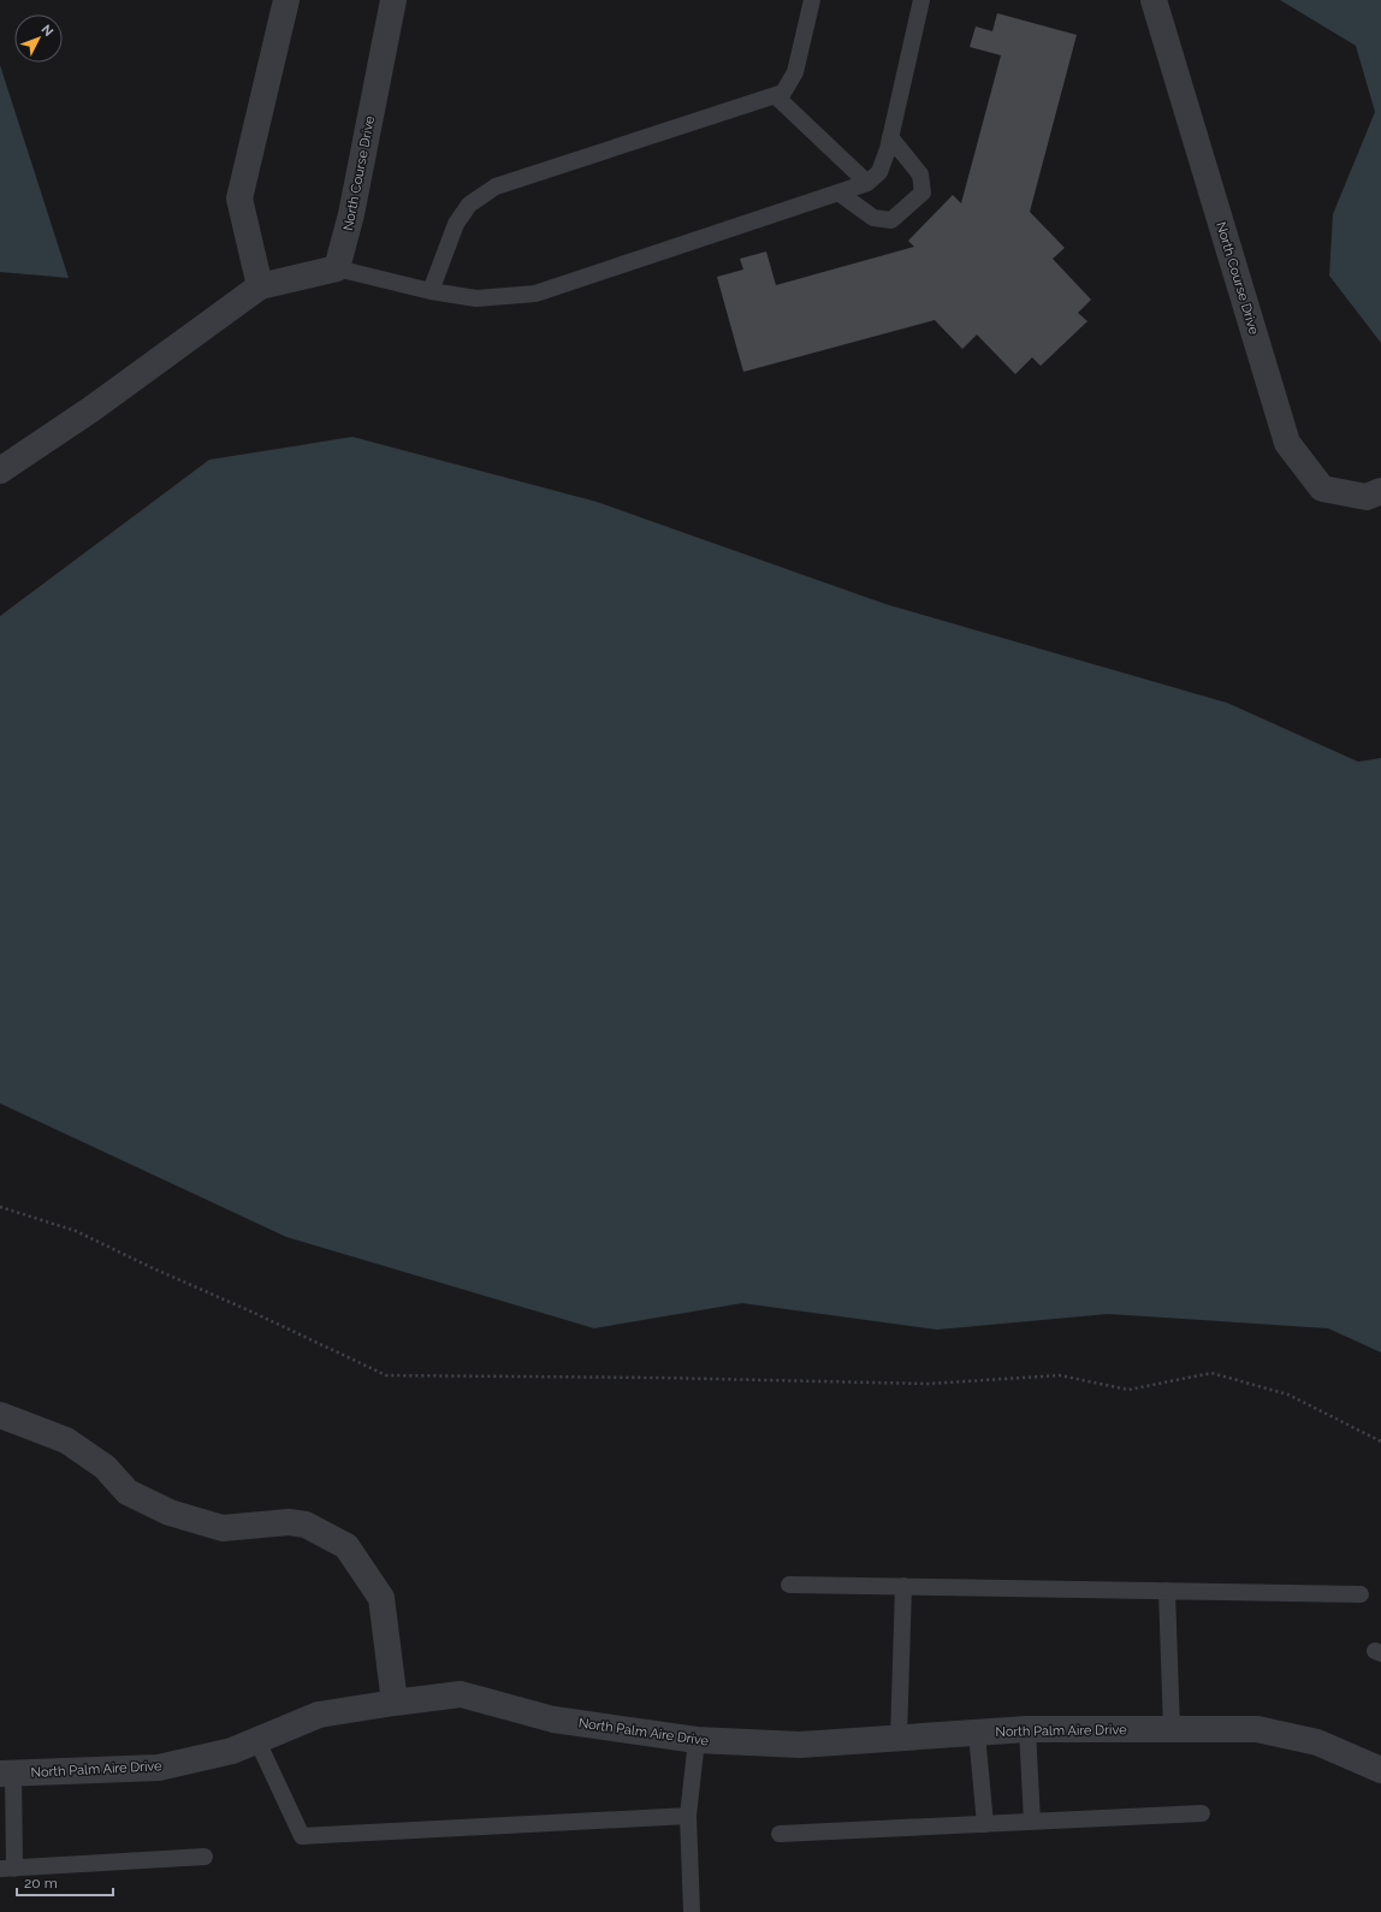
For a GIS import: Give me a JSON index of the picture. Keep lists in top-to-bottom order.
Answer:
{
  "streets": {
    "street": ["North Course Drive", "North Palm Aire Drive"]
  },
  "scale_bar": "20 m",
  "north": "top right"
}
